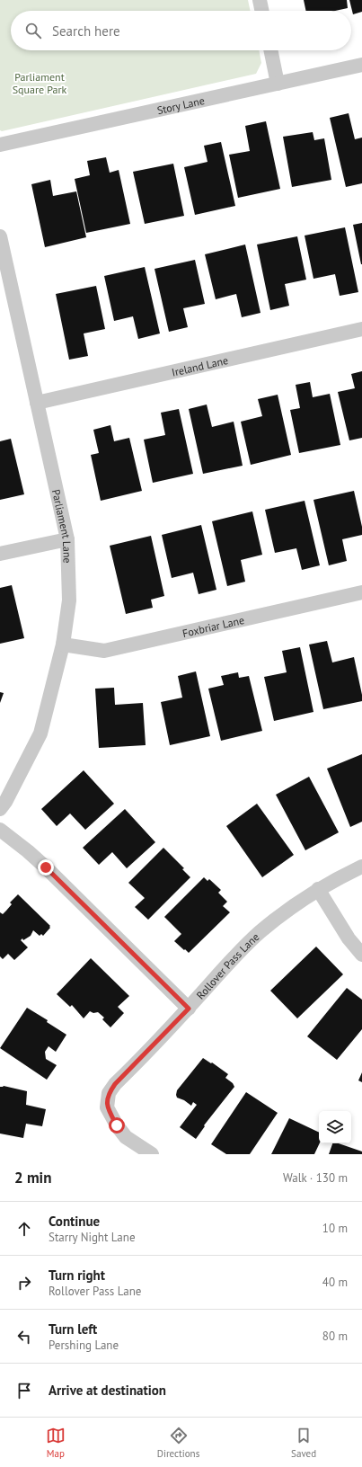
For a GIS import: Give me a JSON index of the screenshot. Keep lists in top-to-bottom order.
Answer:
{
  "streets": {
    "street": [
      "Story Lane",
      "Ireland Lane",
      "Parliament Lane",
      "Foxbriar Lane",
      "Rollover Pass Lane"
    ]
  },
  "crossings": [
    ["Ireland Lane", "Parliament Lane"],
    ["Parliament Lane", "Foxbriar Lane"]
  ],
  "parks": ["Parliament Square Park"],
  "page": {
    "search": "Search here",
    "heading": ["2 min", "Walk · 130 m"],
    "list": [
      ["Continue", "Starry Night Lane", "10 m"],
      ["Turn right", "Rollover Pass Lane", "40 m"],
      ["Turn left", "Pershing Lane", "80 m"],
      "Arrive at destination"
    ],
    "nav": ["Map", "Directions", "Saved"]
  }
}
